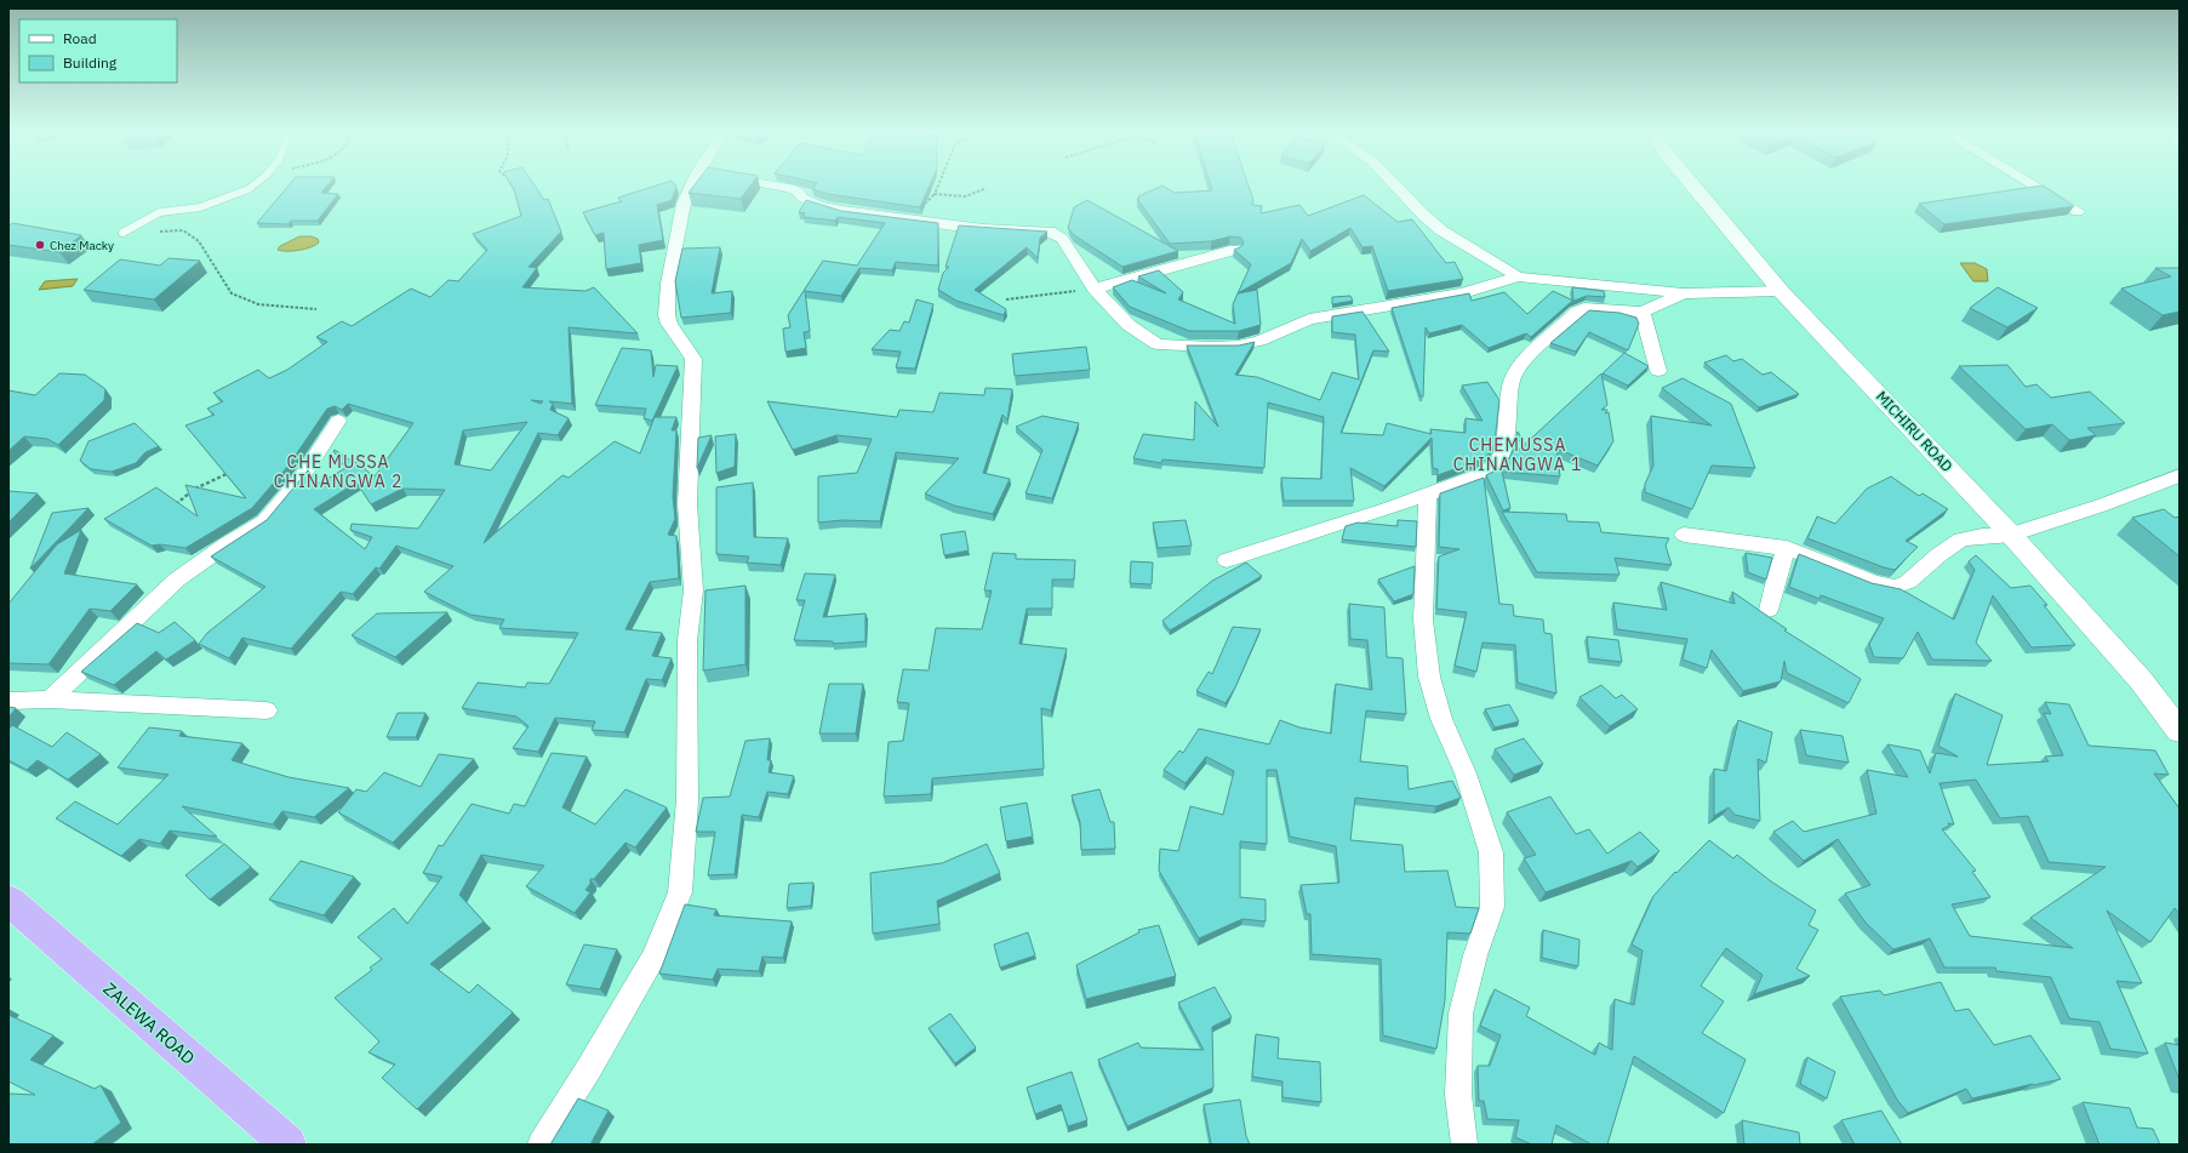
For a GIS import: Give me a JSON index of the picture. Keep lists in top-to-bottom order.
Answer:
{
  "streets": {
    "highway": ["ZALEWA ROAD"],
    "street": ["MICHIRU ROAD"]
  },
  "districts": ["CHEMUSSA CHINANGWA 1", "CHE MUSSA CHINANGWA 2"],
  "places": ["Chez Macky"],
  "legend": ["Road", "Building"]
}
